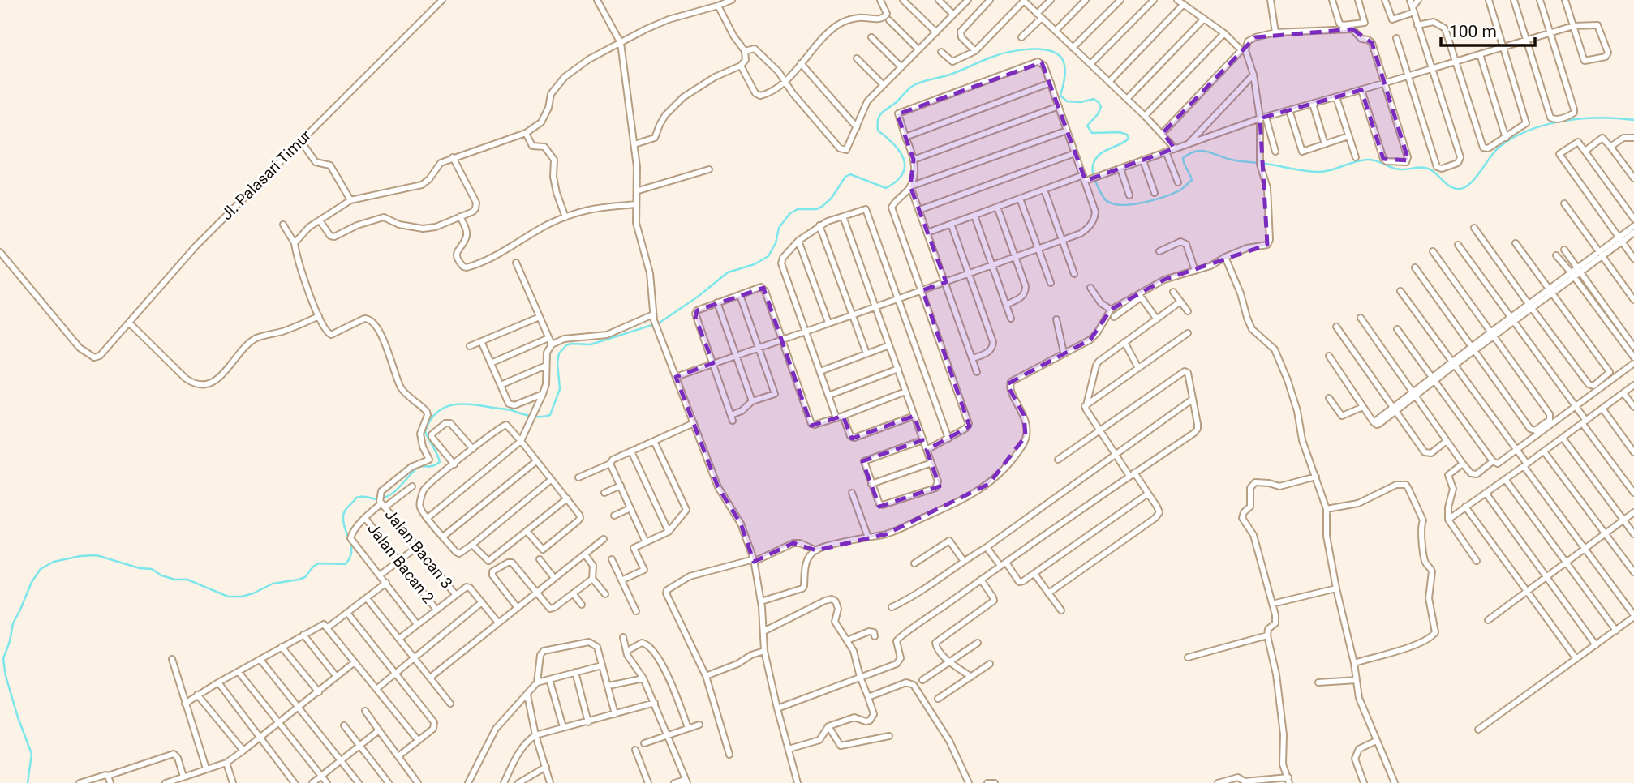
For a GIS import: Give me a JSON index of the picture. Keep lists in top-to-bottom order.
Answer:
{
  "streets": {
    "street": ["Jl. Palasari Timur", "Jalan Bacan 3", "Jalan Bacan 2"]
  },
  "scale_bar": "100 m"
}
